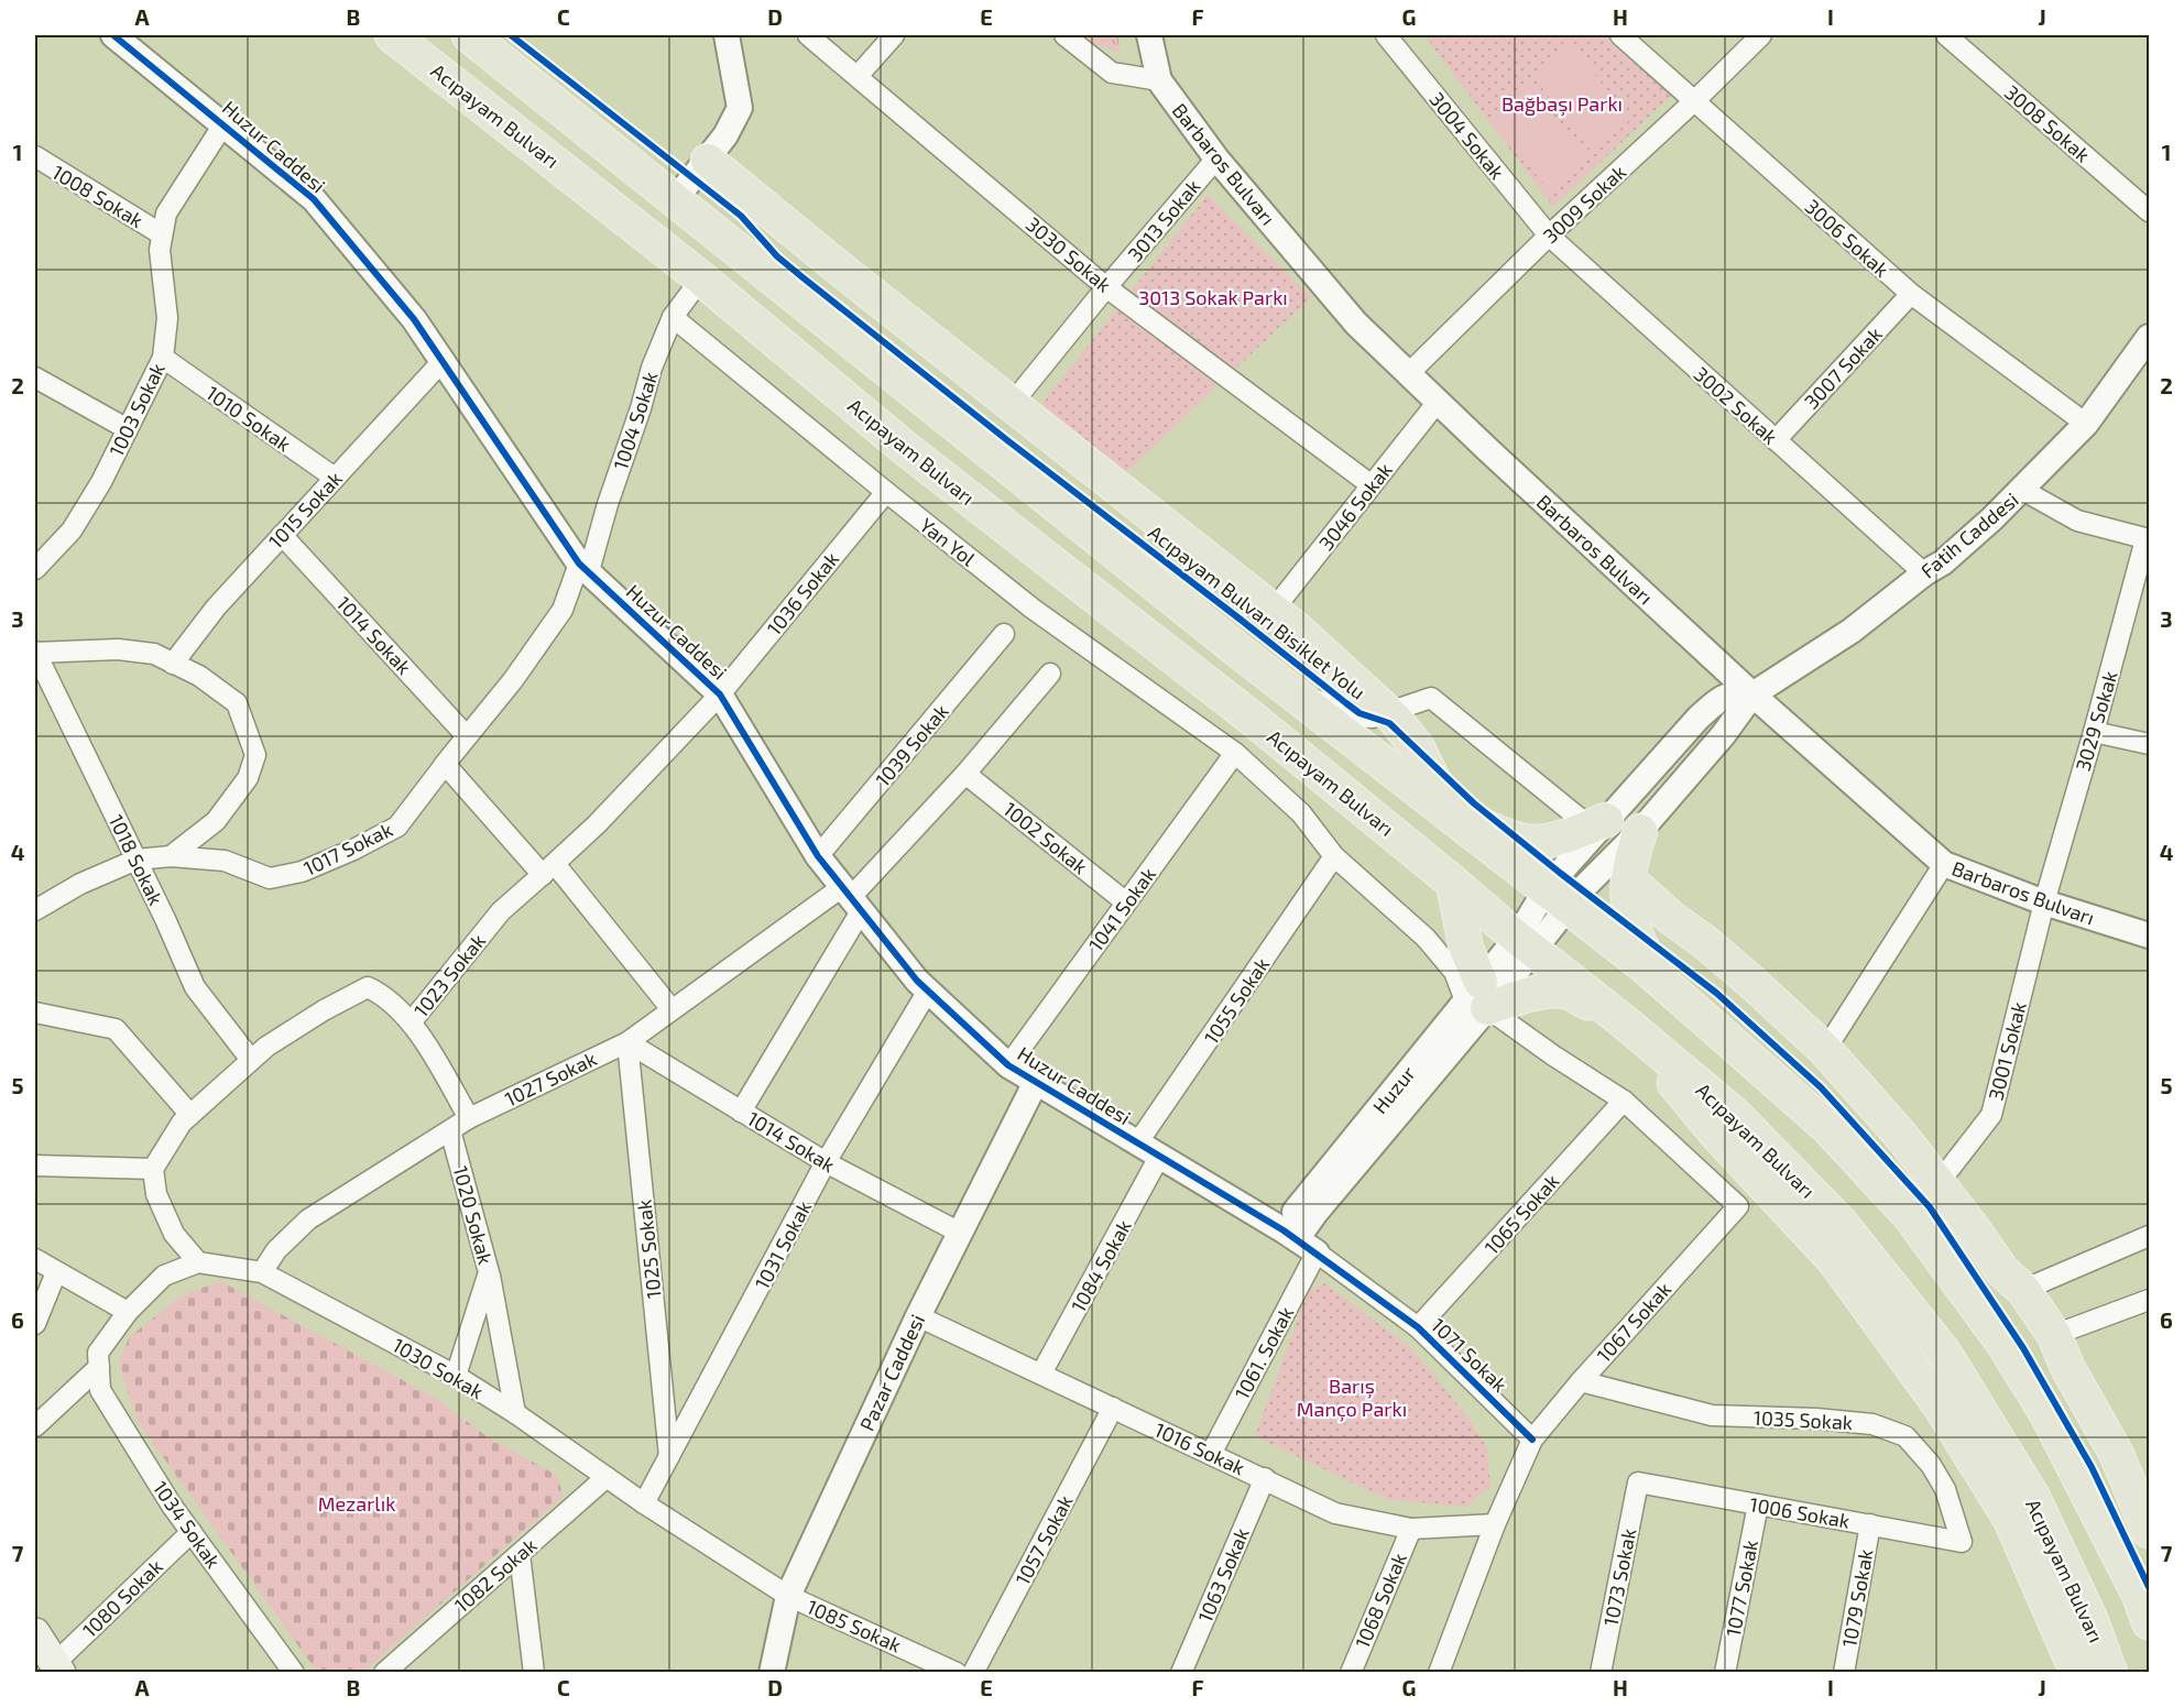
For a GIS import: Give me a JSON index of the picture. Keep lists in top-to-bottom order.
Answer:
{
  "streets": {
    "main road": ["Acıpayam Bulvarı"],
    "street": [
      "3008 Sokak",
      "3004 Sokak",
      "Huzur Caddesi",
      "Barbaros Bulvarı",
      "1008 Sokak",
      "3009 Sokak",
      "3013 Sokak",
      "3006 Sokak",
      "3030 Sokak",
      "3007 Sokak",
      "3002 Sokak",
      "1003 Sokak",
      "1010 Sokak",
      "1004 Sokak",
      "3046 Sokak",
      "1015 Sokak",
      "Fatih Caddesi",
      "Yan Yol",
      "1036 Sokak",
      "1014 Sokak",
      "3029 Sokak",
      "1039 Sokak",
      "1002 Sokak",
      "1017 Sokak",
      "1018 Sokak",
      "1041 Sokak",
      "1023 Sokak",
      "1055 Sokak",
      "3001 Sokak",
      "1027 Sokak",
      "Huzur",
      "1065 Sokak",
      "1020 Sokak",
      "1031 Sokak",
      "1025 Sokak",
      "1084 Sokak",
      "1067 Sokak",
      "1061. Sokak",
      "1071 Sokak",
      "1030 Sokak",
      "Pazar Caddesi",
      "1035 Sokak",
      "1016 Sokak",
      "1006 Sokak",
      "1034 Sokak",
      "1057 Sokak",
      "1082 Sokak",
      "1063 Sokak",
      "1073 Sokak",
      "1077 Sokak",
      "1080 Sokak",
      "1079 Sokak",
      "1068 Sokak",
      "1085 Sokak"
    ],
    "cycle path": ["Acıpayam Bulvarı Bisiklet Yolu"]
  },
  "crossings": [
    ["Acıpayam Bulvarı", "1004 Sokak"],
    ["Acıpayam Bulvarı", "Huzur"],
    ["3004 Sokak", "3009 Sokak"],
    ["3004 Sokak", "3002 Sokak"],
    ["Huzur Caddesi", "1003 Sokak"],
    ["Huzur Caddesi", "1004 Sokak"],
    ["Huzur Caddesi", "1015 Sokak"],
    ["Huzur Caddesi", "1036 Sokak"],
    ["Huzur Caddesi", "1039 Sokak"],
    ["Huzur Caddesi", "1017 Sokak"],
    ["Huzur Caddesi", "1041 Sokak"],
    ["Huzur Caddesi", "1023 Sokak"],
    ["Huzur Caddesi", "1055 Sokak"],
    ["Huzur Caddesi", "1027 Sokak"],
    ["Huzur Caddesi", "Huzur"],
    ["Huzur Caddesi", "1031 Sokak"],
    ["Huzur Caddesi", "1084 Sokak"],
    ["Huzur Caddesi", "1061. Sokak"],
    ["Huzur Caddesi", "1071 Sokak"],
    ["Huzur Caddesi", "Pazar Caddesi"],
    ["Barbaros Bulvarı", "3009 Sokak"],
    ["Barbaros Bulvarı", "3013 Sokak"],
    ["Barbaros Bulvarı", "3046 Sokak"],
    ["Barbaros Bulvarı", "Fatih Caddesi"],
    ["Barbaros Bulvarı", "3029 Sokak"],
    ["Barbaros Bulvarı", "3001 Sokak"],
    ["1008 Sokak", "1003 Sokak"],
    ["3009 Sokak", "3006 Sokak"],
    ["3009 Sokak", "3002 Sokak"],
    ["3013 Sokak", "3030 Sokak"],
    ["3006 Sokak", "3007 Sokak"],
    ["3006 Sokak", "Fatih Caddesi"],
    ["3030 Sokak", "3046 Sokak"],
    ["3007 Sokak", "3002 Sokak"],
    ["3002 Sokak", "Fatih Caddesi"],
    ["1003 Sokak", "1010 Sokak"],
    ["1010 Sokak", "1015 Sokak"],
    ["1004 Sokak", "Yan Yol"],
    ["1004 Sokak", "1017 Sokak"],
    ["1015 Sokak", "1014 Sokak"],
    ["Yan Yol", "1036 Sokak"],
    ["Yan Yol", "1041 Sokak"],
    ["Yan Yol", "1055 Sokak"],
    ["Yan Yol", "Huzur"],
    ["1036 Sokak", "1023 Sokak"],
    ["1014 Sokak", "1017 Sokak"],
    ["1014 Sokak", "1027 Sokak"],
    ["1014 Sokak", "1031 Sokak"],
    ["1014 Sokak", "1025 Sokak"],
    ["1014 Sokak", "Pazar Caddesi"],
    ["3029 Sokak", "3001 Sokak"],
    ["1002 Sokak", "1041 Sokak"],
    ["1017 Sokak", "1018 Sokak"],
    ["1018 Sokak", "1023 Sokak"],
    ["1027 Sokak", "1020 Sokak"],
    ["1027 Sokak", "1025 Sokak"],
    ["1027 Sokak", "1030 Sokak"],
    ["Huzur", "1061. Sokak"],
    ["Huzur", "1071 Sokak"],
    ["1065 Sokak", "1067 Sokak"],
    ["1065 Sokak", "1071 Sokak"],
    ["1020 Sokak", "1030 Sokak"],
    ["1031 Sokak", "1025 Sokak"],
    ["1031 Sokak", "1030 Sokak"],
    ["1084 Sokak", "1016 Sokak"],
    ["1067 Sokak", "1071 Sokak"],
    ["1067 Sokak", "1035 Sokak"],
    ["1061. Sokak", "1071 Sokak"],
    ["1061. Sokak", "1016 Sokak"],
    ["1030 Sokak", "Pazar Caddesi"],
    ["1030 Sokak", "1034 Sokak"],
    ["1030 Sokak", "1082 Sokak"],
    ["1030 Sokak", "1085 Sokak"],
    ["Pazar Caddesi", "1016 Sokak"],
    ["Pazar Caddesi", "1085 Sokak"],
    ["1035 Sokak", "1006 Sokak"],
    ["1016 Sokak", "1057 Sokak"],
    ["1016 Sokak", "1063 Sokak"],
    ["1016 Sokak", "1068 Sokak"],
    ["1006 Sokak", "1073 Sokak"],
    ["1006 Sokak", "1077 Sokak"],
    ["1006 Sokak", "1079 Sokak"],
    ["1034 Sokak", "1080 Sokak"]
  ],
  "parks": [
    "Bağbaşı Parkı",
    "3013 Sokak Parkı",
    "Barış Manço Parkı",
    "Mezarlık"
  ],
  "grid": {
    "columns": [
      "A",
      "B",
      "C",
      "D",
      "E",
      "F",
      "G",
      "H",
      "I",
      "J"
    ],
    "rows": [
      "1",
      "2",
      "3",
      "4",
      "5",
      "6",
      "7"
    ]
  }
}
